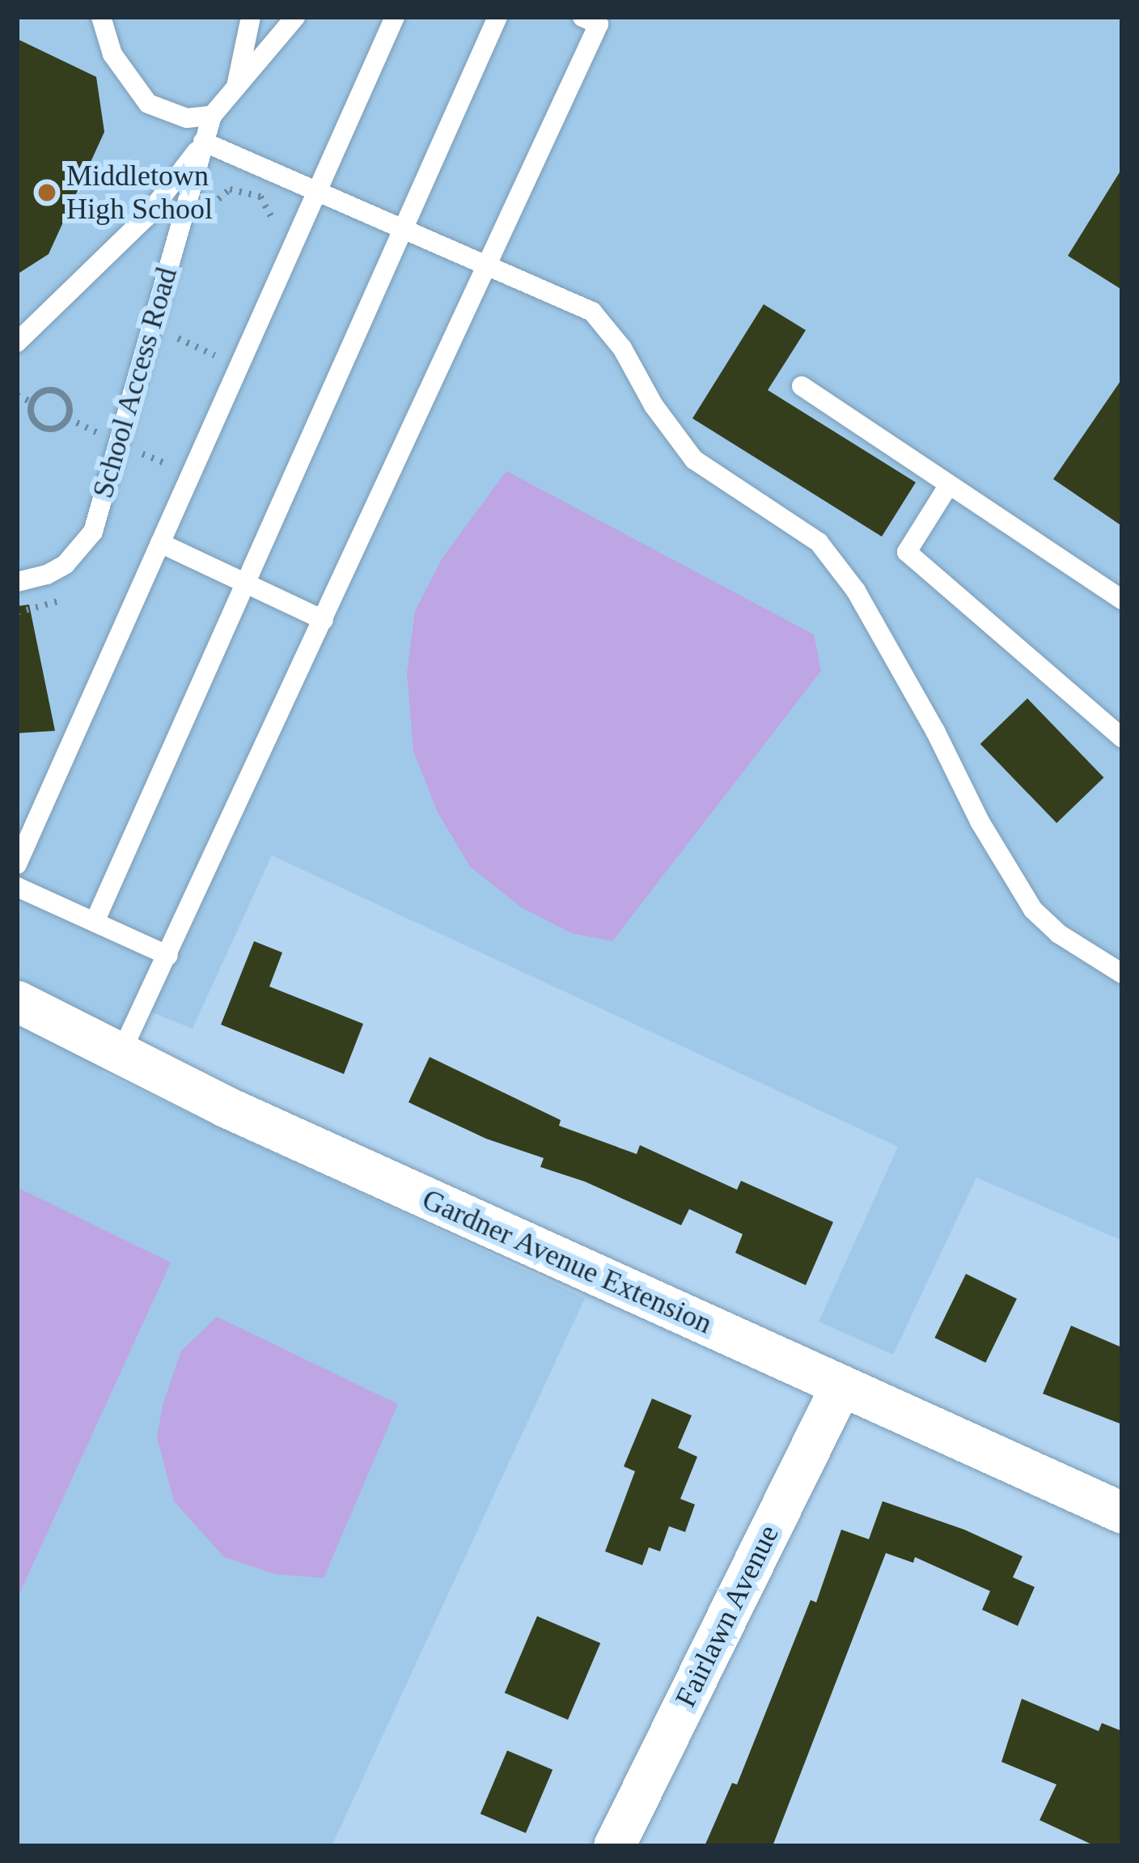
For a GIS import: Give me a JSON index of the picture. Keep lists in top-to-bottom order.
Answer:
{
  "streets": {
    "street": ["Gardner Avenue Extension", "Fairlawn Avenue"],
    "lane": ["School Access Road"]
  },
  "crossings": [
    ["Gardner Avenue Extension", "Fairlawn Avenue"]
  ],
  "places": ["Middletown High School"]
}
